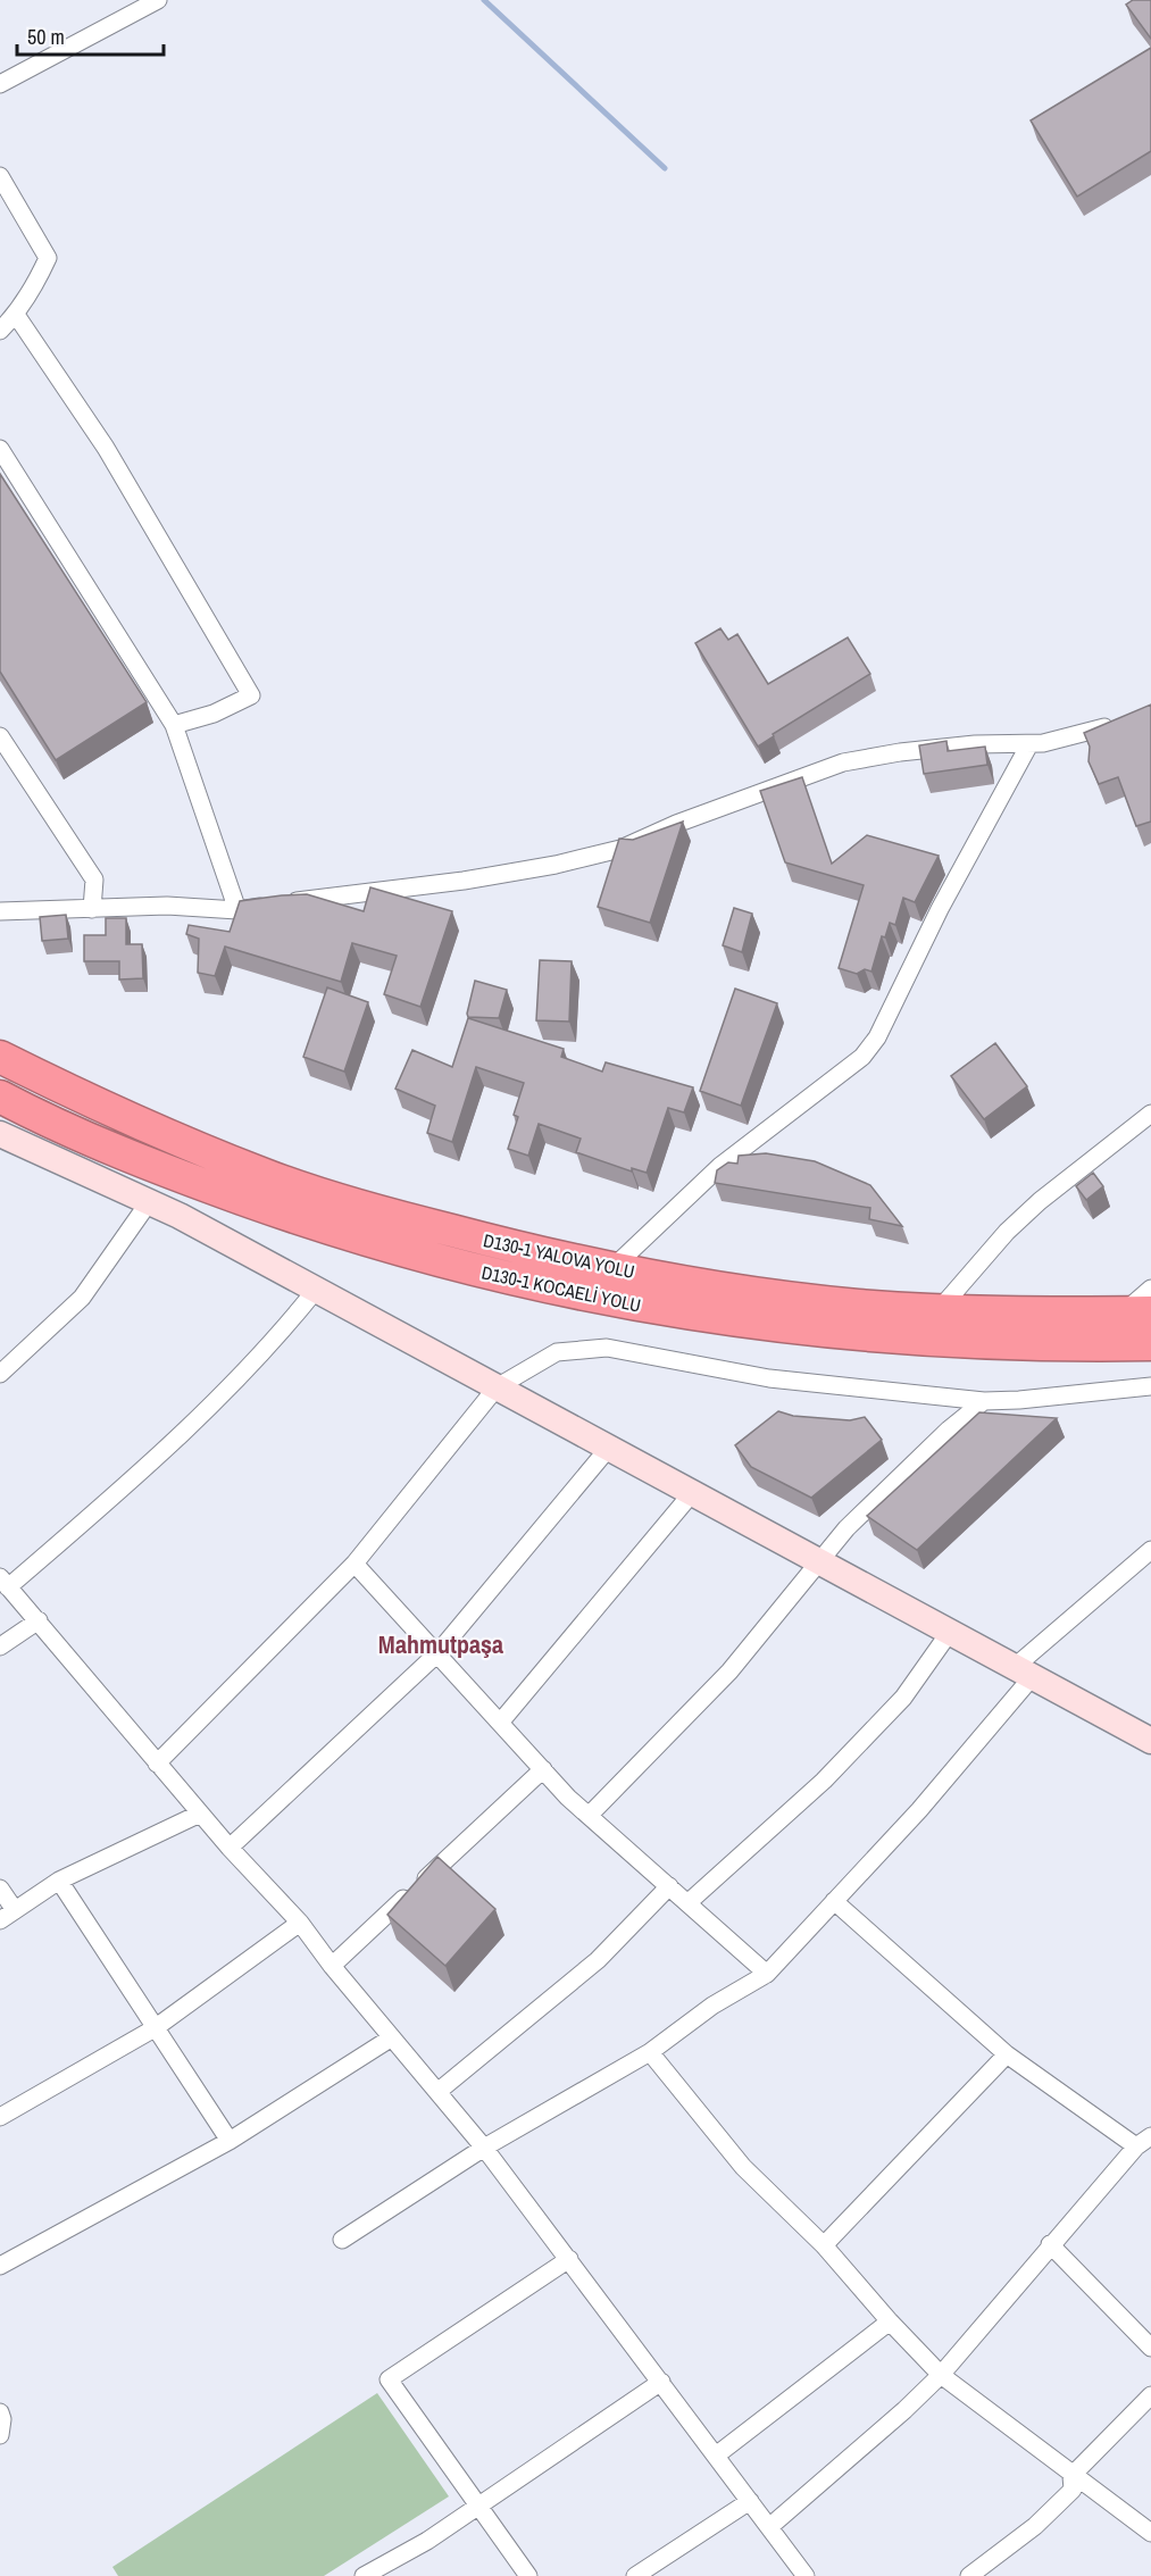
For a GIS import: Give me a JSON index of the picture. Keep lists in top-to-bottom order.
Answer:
{
  "streets": {
    "highway": ["D130-1 YALOVA YOLU", "D130-1 KOCAELİ YOLU"]
  },
  "districts": ["Mahmutpaşa"],
  "scale_bar": "50 m"
}
